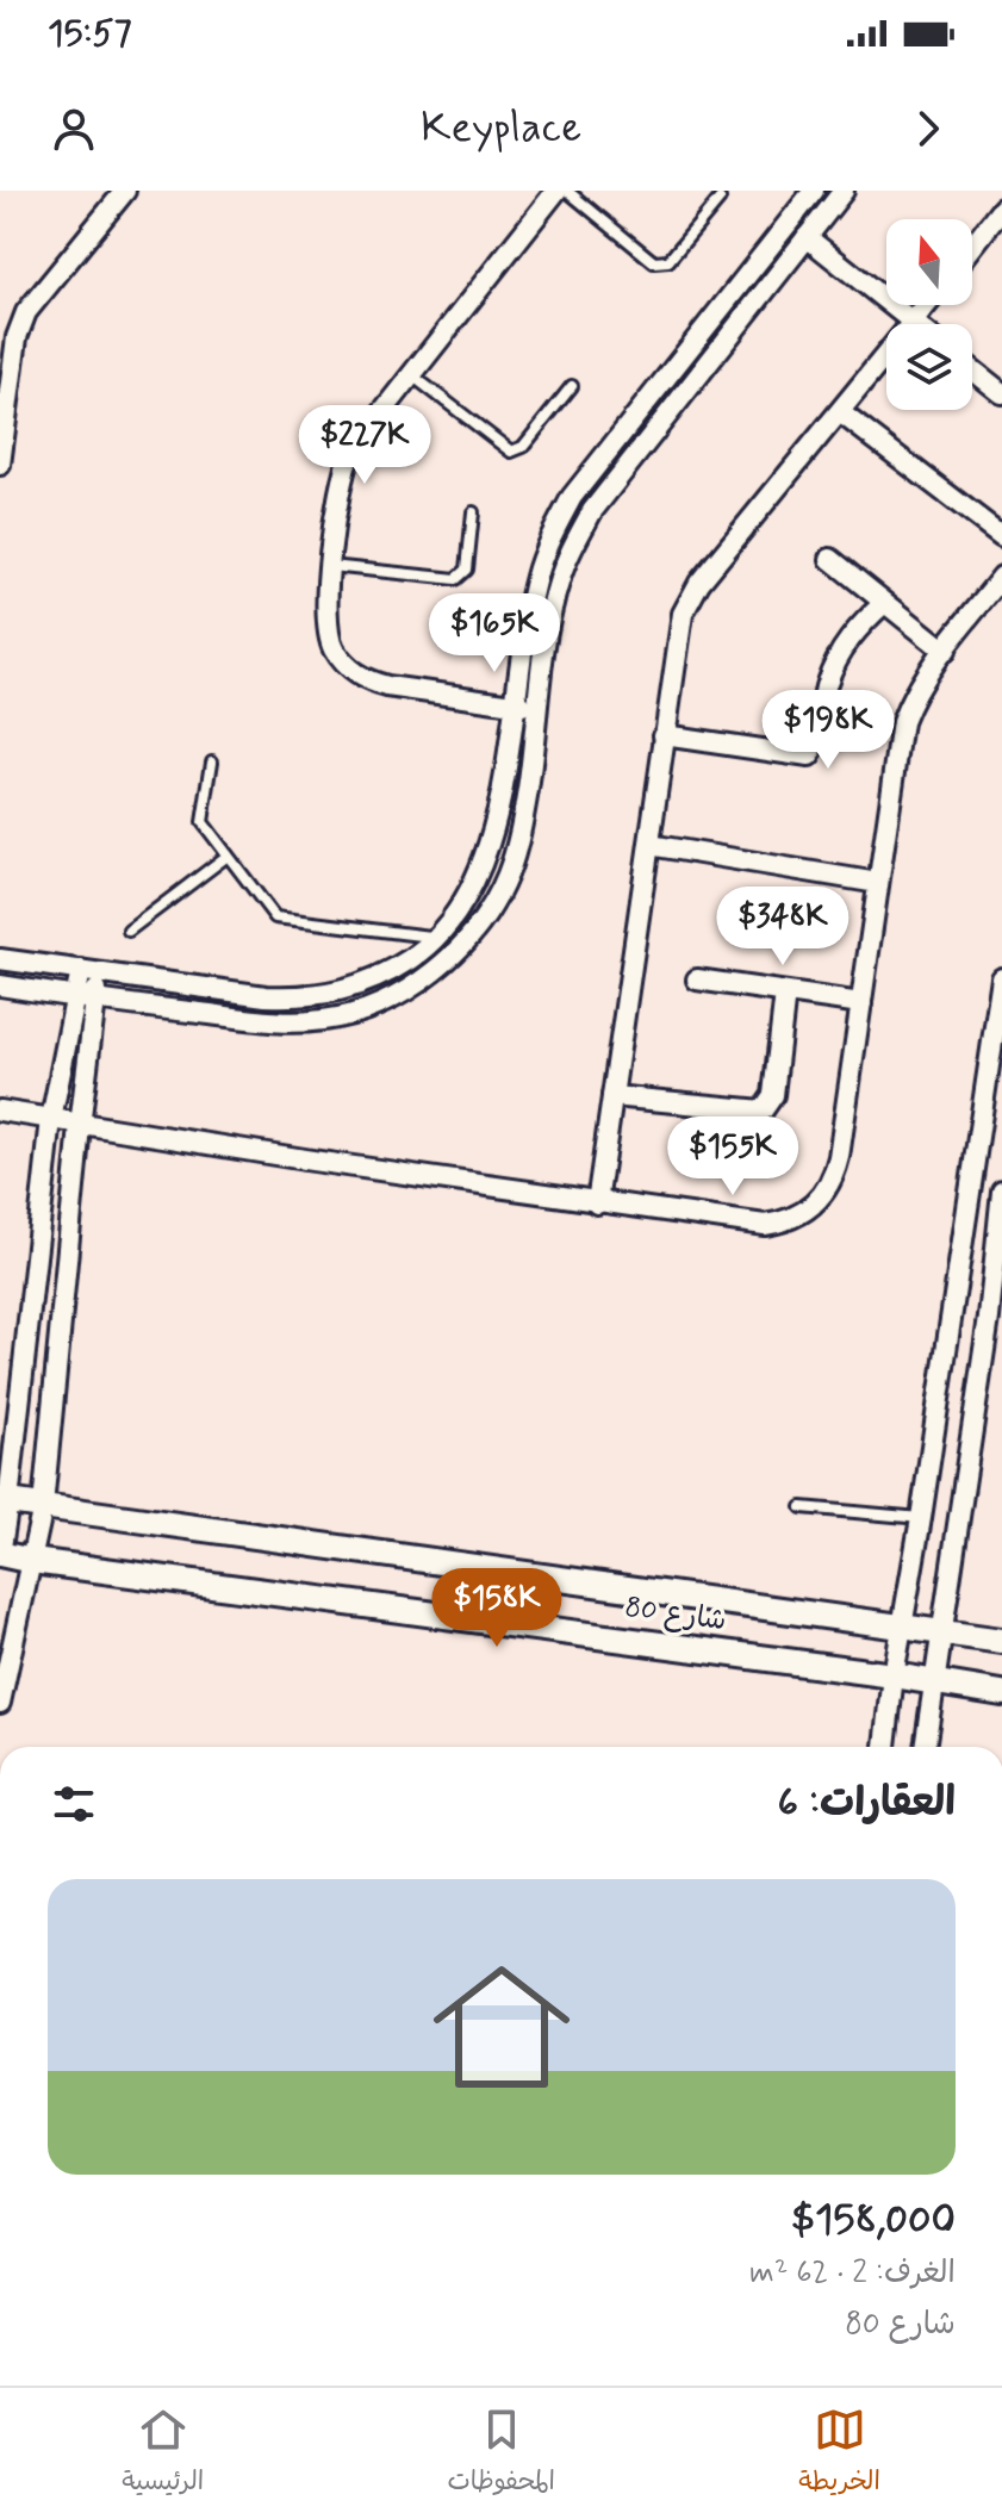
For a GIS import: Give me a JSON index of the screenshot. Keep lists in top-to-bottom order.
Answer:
{
  "streets": {
    "street": ["شارع 80"]
  },
  "north": "top",
  "page": {
    "status": "15:57",
    "header": "Keyplace",
    "price": [
      "$227K",
      "$165K",
      "$198K",
      "$348K",
      "$155K",
      "$158K"
    ],
    "heading": "العقارات: 6",
    "list": [
      {
        "name": "$158,000",
        "note": "الغرف: 2 · 62 m² · شارع 80"
      }
    ],
    "tabs": ["الخريطة", "المحفوظات", "الرئيسية"]
  }
}
